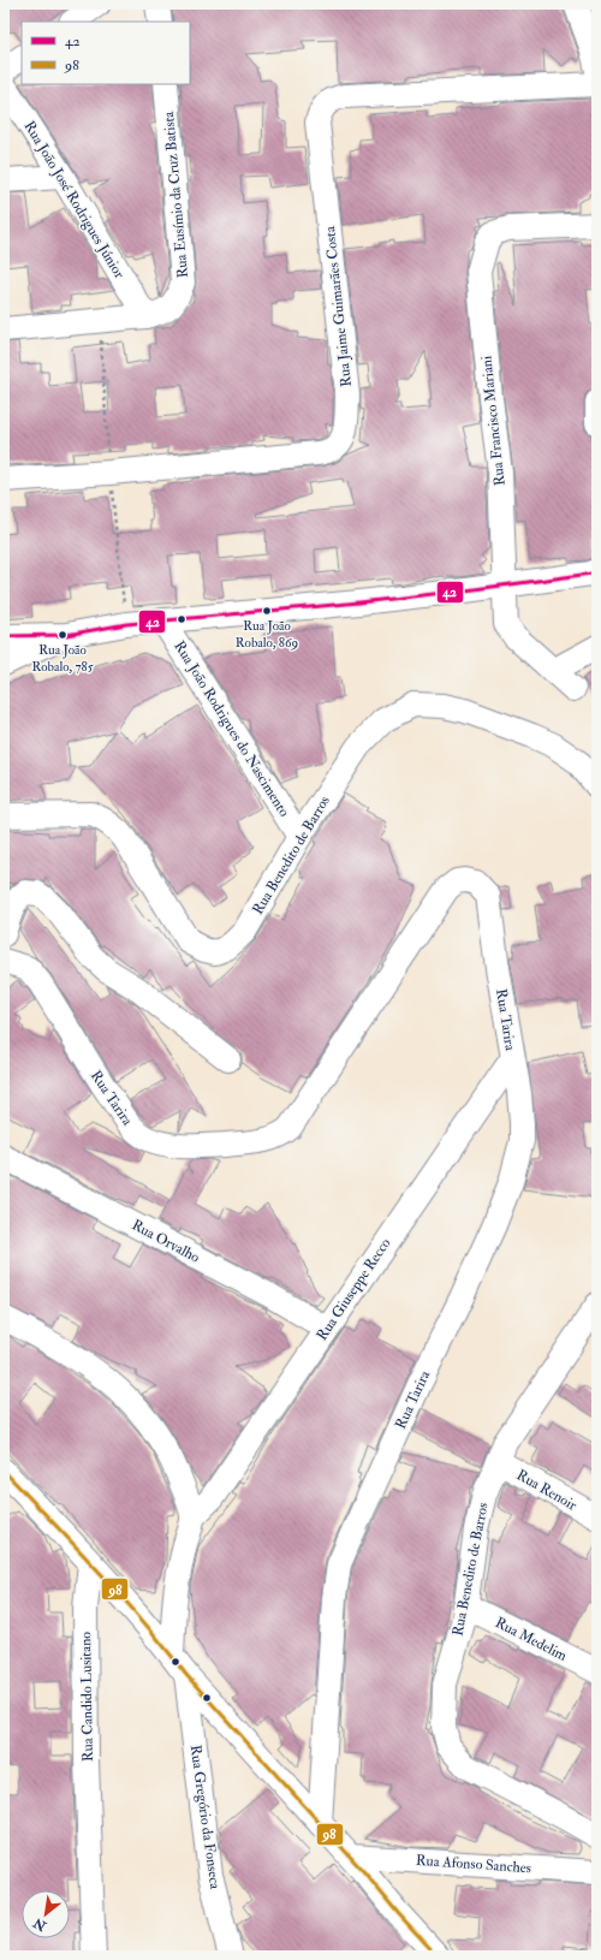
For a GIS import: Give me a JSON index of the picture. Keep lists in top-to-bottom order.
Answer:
{
  "streets": {
    "street": [
      "Rua Eusímio da Cruz Batista",
      "Rua João José Rodrigues Júnior",
      "Rua Jaime Guimarães Costa",
      "Rua Francisco Mariani",
      "Rua João Rodrigues do Nascimento",
      "Rua Benedito de Barros",
      "Rua Tarira",
      "Rua Orvalho",
      "Rua Giuseppe Recco",
      "Rua Renoir",
      "Rua Medelim",
      "Rua Candido Lusitano",
      "Rua Gregório da Fonseca",
      "Rua Afonso Sanches"
    ]
  },
  "crossings": [
    ["Rua Eusímio da Cruz Batista", "Rua João José Rodrigues Júnior"],
    ["Rua João Rodrigues do Nascimento", "Rua Benedito de Barros"],
    ["Rua Benedito de Barros", "Rua Renoir"],
    ["Rua Benedito de Barros", "Rua Medelim"],
    ["Rua Tarira", "Rua Giuseppe Recco"],
    ["Rua Orvalho", "Rua Giuseppe Recco"]
  ],
  "places": ["Rua João Robalo, 869", "Rua João Robalo, 785"],
  "lines": ["transit line 42", "transit line 98"],
  "legend": ["42", "98"],
  "north": "bottom left"
}
